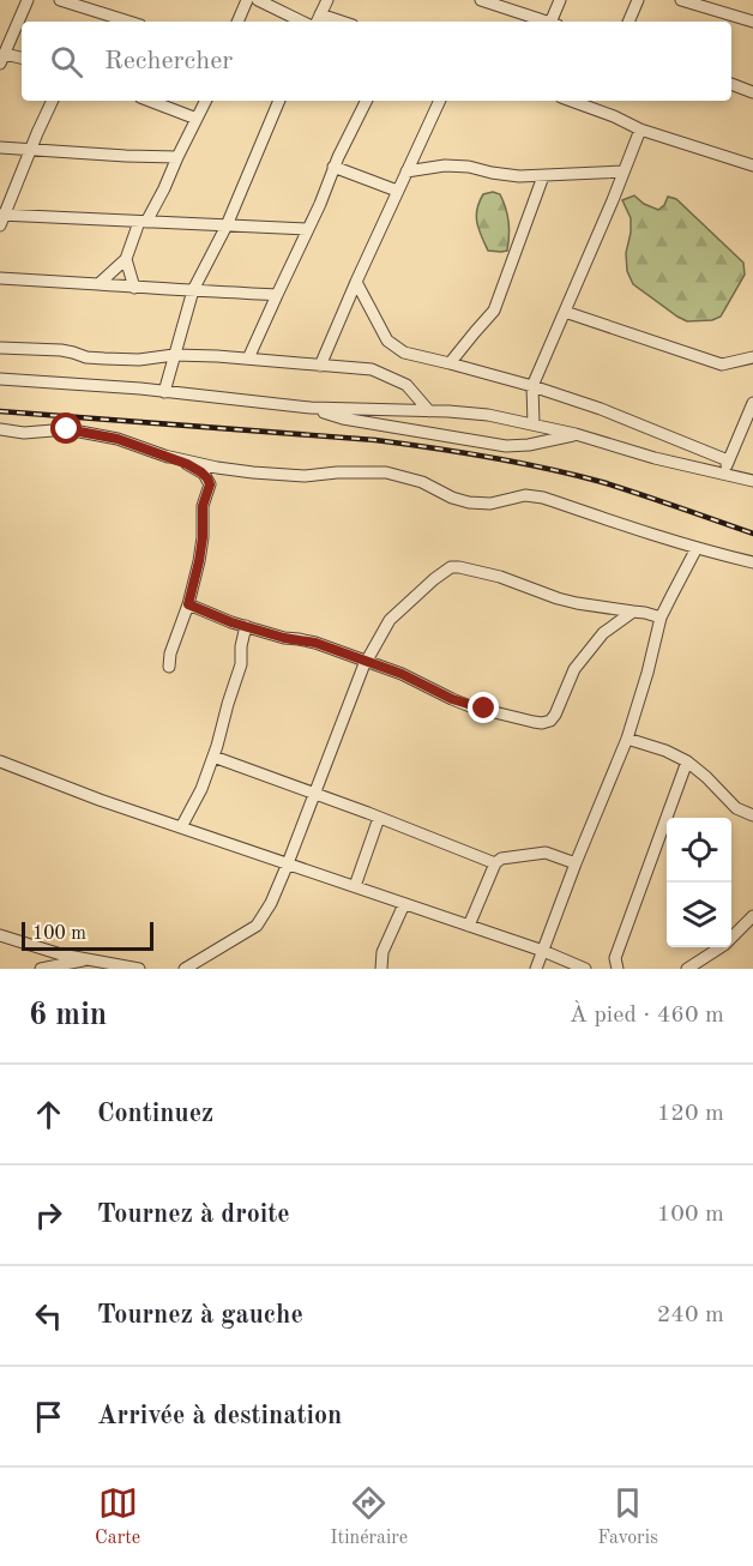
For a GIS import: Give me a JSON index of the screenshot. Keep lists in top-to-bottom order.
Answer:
{
  "scale_bar": "100 m",
  "page": {
    "search": "Rechercher",
    "scale": "100 m",
    "heading": ["6 min", "À pied · 460 m"],
    "list": [
      ["Continuez", "120 m"],
      ["Tournez à droite", "100 m"],
      ["Tournez à gauche", "240 m"],
      "Arrivée à destination"
    ],
    "nav": ["Carte", "Itinéraire", "Favoris"]
  }
}
